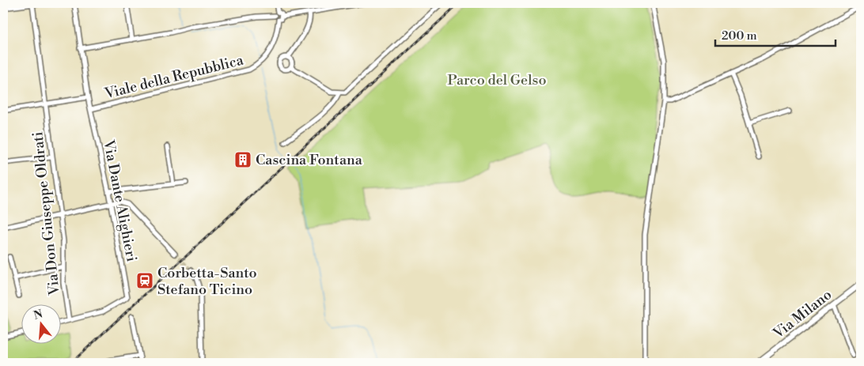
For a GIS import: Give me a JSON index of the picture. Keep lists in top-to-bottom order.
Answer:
{
  "streets": {
    "main road": ["Via Milano"],
    "street": ["Viale della Repubblica", "Via Dante Alighieri", "Via Don Giuseppe Oldrati"]
  },
  "crossings": [
    ["Viale della Repubblica", "Via Dante Alighieri"],
    ["Via Dante Alighieri", "Via Don Giuseppe Oldrati"]
  ],
  "parks": ["Parco del Gelso"],
  "places": {
    "building": ["Cascina Fontana"],
    "station": ["Corbetta-Santo Stefano Ticino"]
  },
  "scale_bar": "200 m",
  "north": "top"
}
